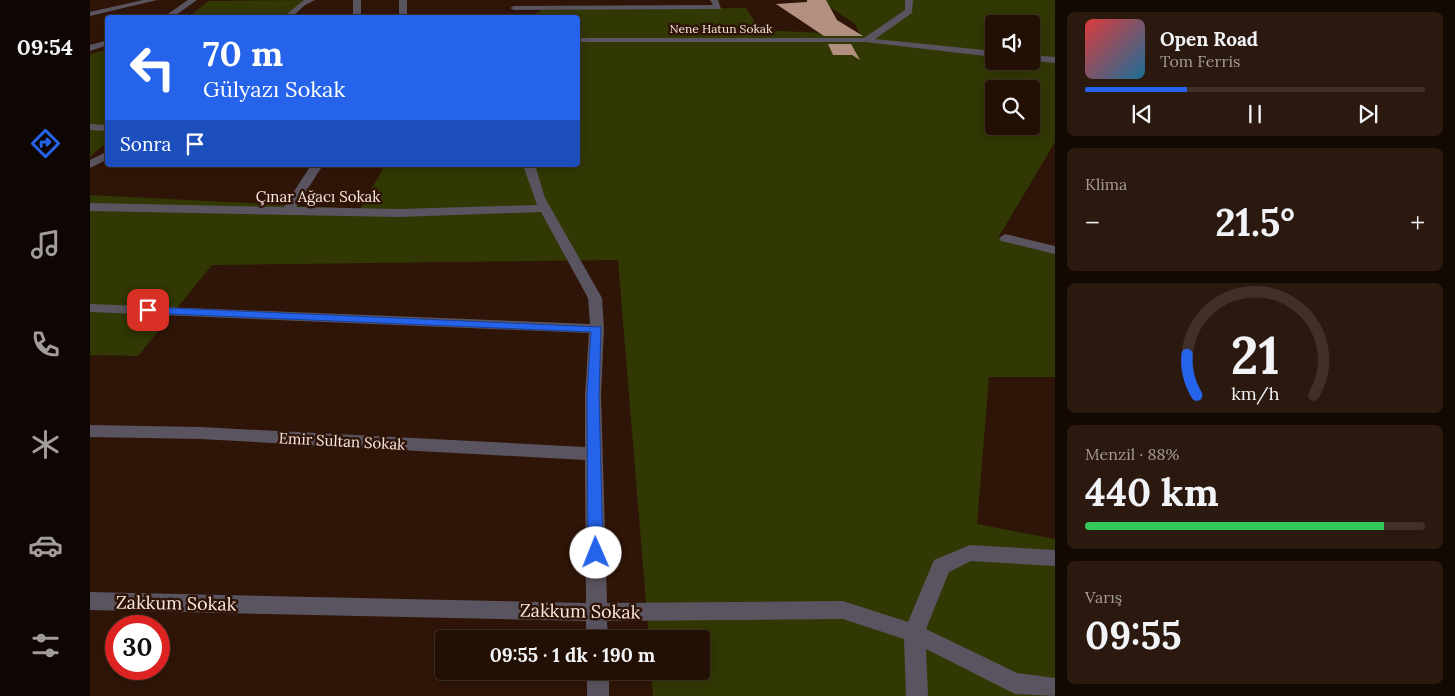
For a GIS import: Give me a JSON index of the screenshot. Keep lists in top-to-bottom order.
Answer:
{
  "streets": {
    "street": [
      "Nene Hatun Sokak",
      "Çınar Ağacı Sokak",
      "Emir Sultan Sokak",
      "Zakkum Sokak"
    ]
  },
  "page": {
    "tabs": "09:54",
    "turn": ["70 m", "Gülyazı Sokak"],
    "song": ["Open Road", "Tom Ferris"],
    "then": "Sonra",
    "tile": [
      "Klima",
      ["Menzil · 88%", "440 km"],
      ["Varış", "09:55"]
    ],
    "heat": ["−", "21.5°", "+"],
    "limit": "30",
    "trip": "09:55 · 1 dk · 190 m",
    "gauge": ["21", "km/h"]
  }
}
